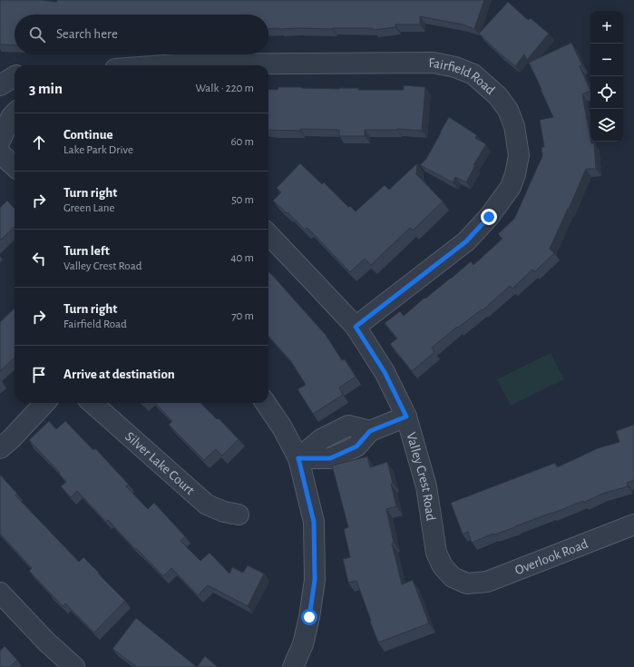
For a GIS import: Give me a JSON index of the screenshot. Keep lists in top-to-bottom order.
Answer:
{
  "streets": {
    "street": [
      "Fairfield Road",
      "Silver Lake Court",
      "Valley Crest Road",
      "Overlook Road"
    ]
  },
  "crossings": [
    ["Fairfield Road", "Valley Crest Road"],
    ["Valley Crest Road", "Overlook Road"]
  ],
  "page": {
    "map_buttons": ["+", "−"],
    "search": "Search here",
    "heading": ["3 min", "Walk · 220 m"],
    "list": [
      ["Continue", "Lake Park Drive", "60 m"],
      ["Turn right", "Green Lane", "50 m"],
      ["Turn left", "Valley Crest Road", "40 m"],
      ["Turn right", "Fairfield Road", "70 m"],
      "Arrive at destination"
    ]
  }
}
